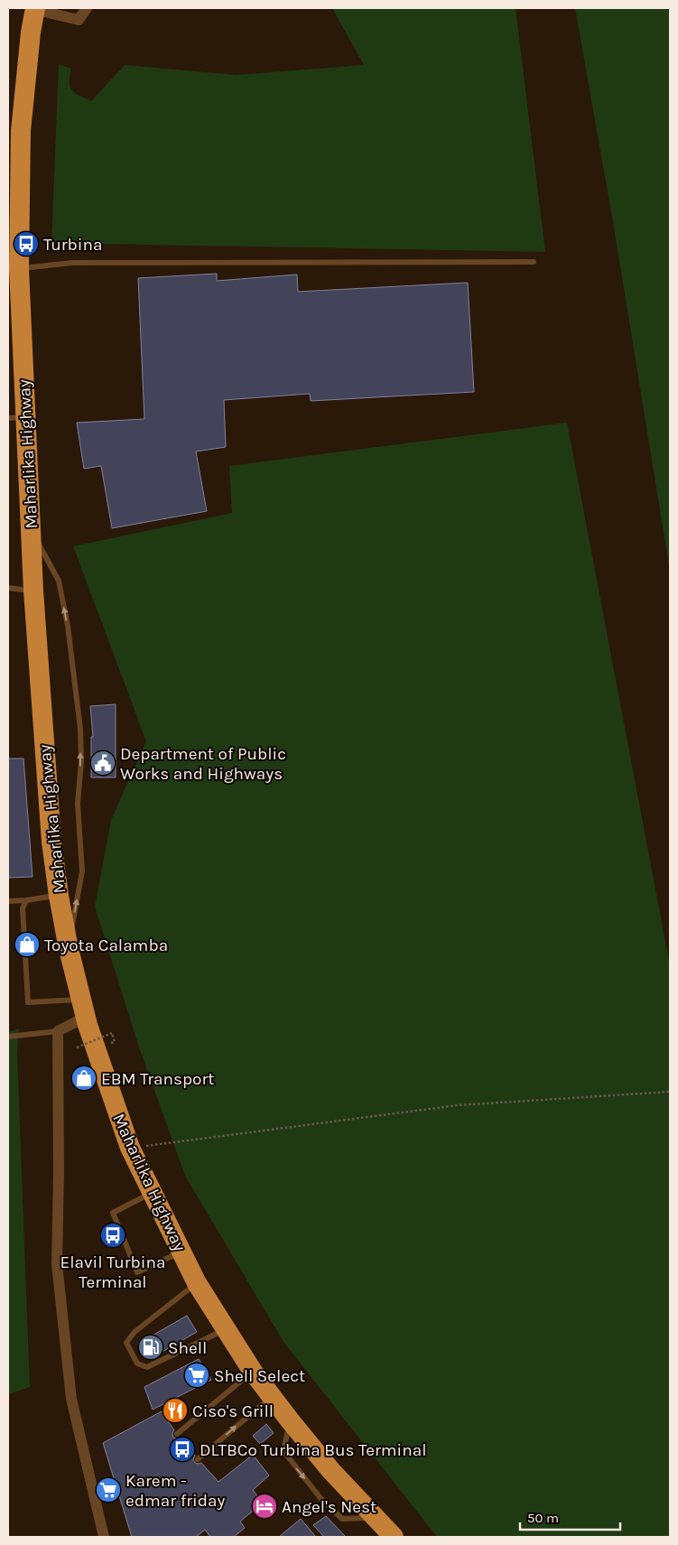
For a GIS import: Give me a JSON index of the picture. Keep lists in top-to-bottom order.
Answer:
{
  "streets": {
    "highway": ["Maharlika Highway"]
  },
  "places": {
    "bus stop": ["Turbina", "Elavil Turbina Terminal", "DLTBCo Turbina Bus Terminal"],
    "public building": ["Department of Public Works and Highways"],
    "shop": ["Toyota Calamba", "EBM Transport"],
    "fuel station": ["Shell"],
    "supermarket": ["Shell Select", "Karem - edmar friday"],
    "restaurant": ["Ciso's Grill"],
    "hotel": ["Angel's Nest"]
  },
  "scale_bar": "50 m"
}
